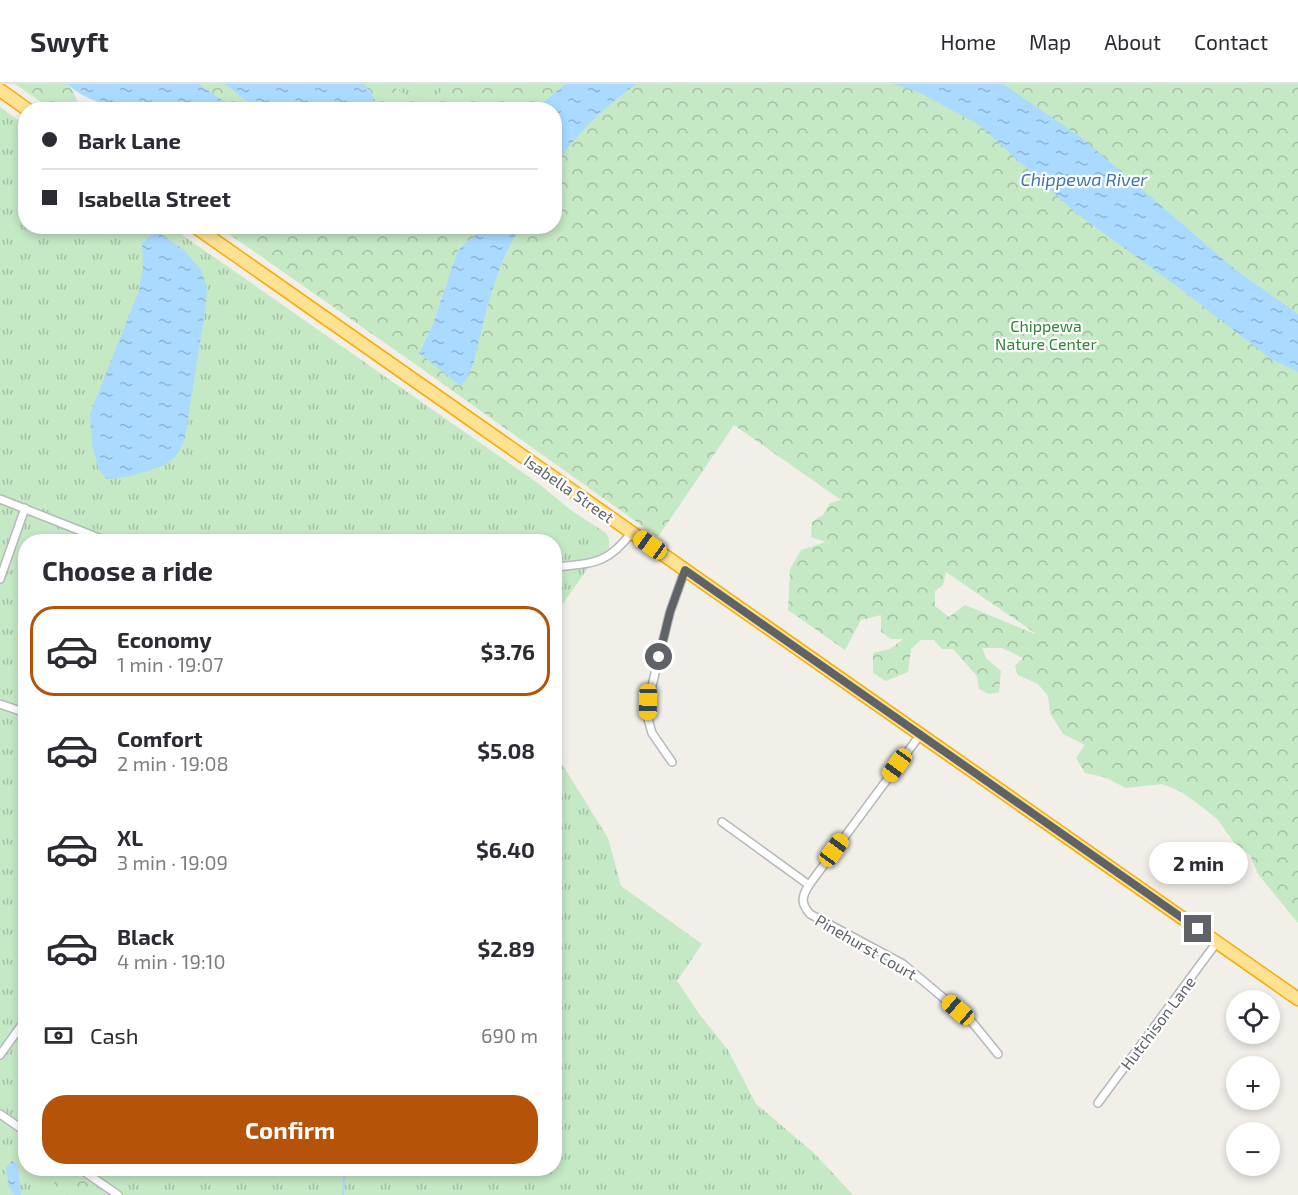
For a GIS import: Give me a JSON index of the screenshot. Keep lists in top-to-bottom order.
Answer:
{
  "streets": {
    "highway": ["Isabella Street"],
    "street": ["Pinehurst Court", "Hutchison Lane"]
  },
  "crossings": [
    ["Isabella Street", "Hutchison Lane"]
  ],
  "water": ["Chippewa River"],
  "parks": ["Chippewa Nature Center"],
  "page": {
    "header": "Swyft",
    "nav": [
      "Home",
      "Map",
      "About",
      "Contact"
    ],
    "banner": ["Bark Lane", "Isabella Street"],
    "heading": "Choose a ride",
    "list": [
      {
        "name": "Economy",
        "note": "1 min · 19:07",
        "value": "$3.76"
      },
      {
        "name": "Comfort",
        "note": "2 min · 19:08",
        "value": "$5.08"
      },
      {
        "name": "XL",
        "note": "3 min · 19:09",
        "value": "$6.40"
      },
      {
        "name": "Black",
        "note": "4 min · 19:10",
        "value": "$2.89"
      }
    ],
    "bubble": "2 min",
    "map_buttons": ["+", "−"],
    "pay": ["Cash", "690 m"],
    "buttons": "Confirm"
  }
}
